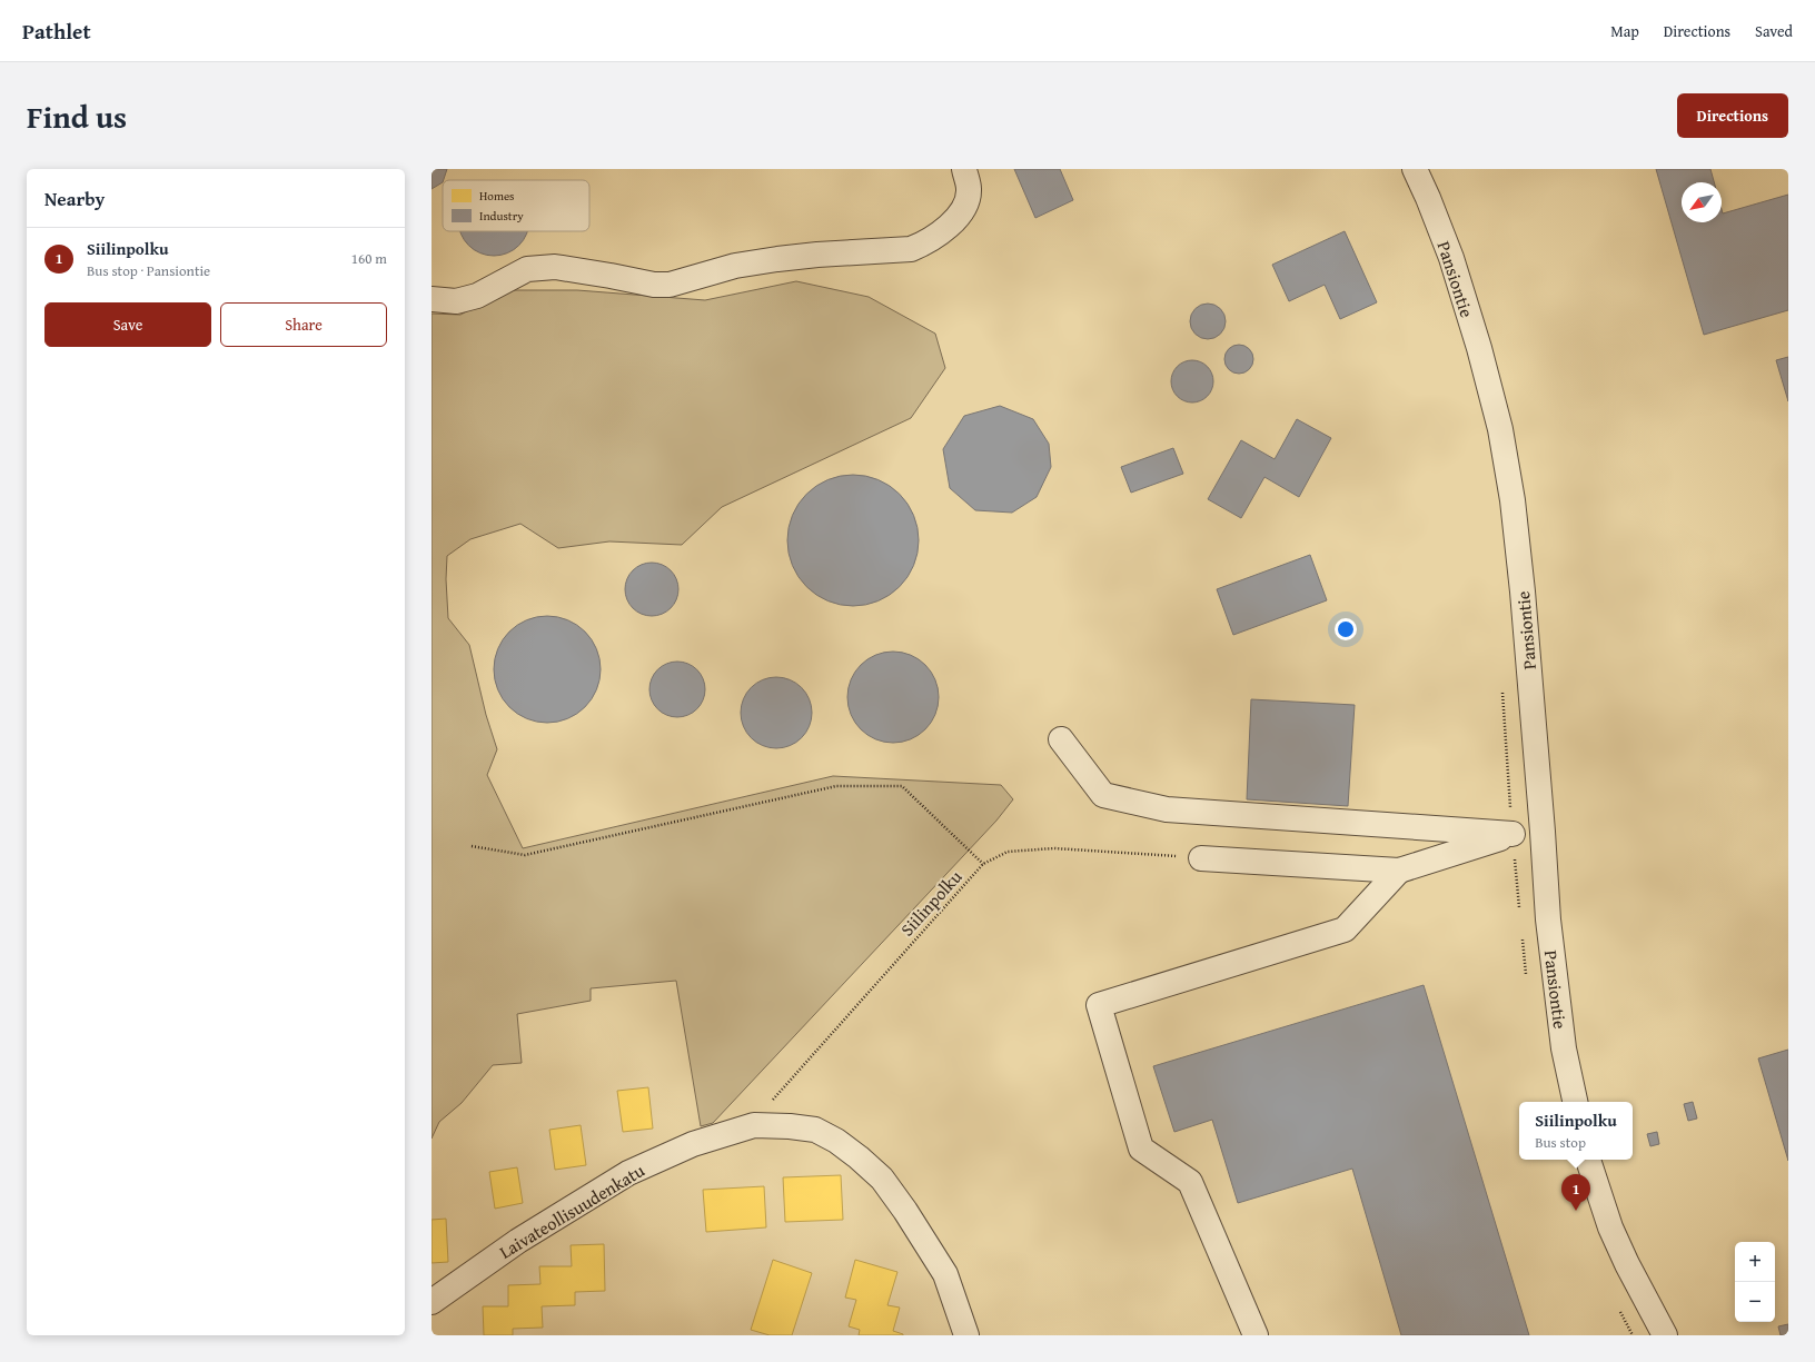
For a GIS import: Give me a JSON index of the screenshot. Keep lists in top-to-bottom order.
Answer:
{
  "streets": {
    "street": ["Pansiontie", "Laivateollisuudenkatu"],
    "path": ["Siilinpolku"]
  },
  "crossings": [
    ["Siilinpolku", "Laivateollisuudenkatu"]
  ],
  "legend": ["Homes", "Industry"],
  "north": "bottom left",
  "page": {
    "header": "Pathlet",
    "nav": ["Map", "Directions", "Saved"],
    "title": "Find us",
    "buttons": [
      "Directions",
      ["Save", "Share"]
    ],
    "heading": "Nearby",
    "list": [
      {
        "mark": "1",
        "name": "Siilinpolku",
        "note": "Bus stop · Pansiontie",
        "value": "160 m"
      }
    ],
    "popup": ["Siilinpolku", "Bus stop"],
    "pins": "1",
    "map_buttons": ["+", "−"]
  }
}
